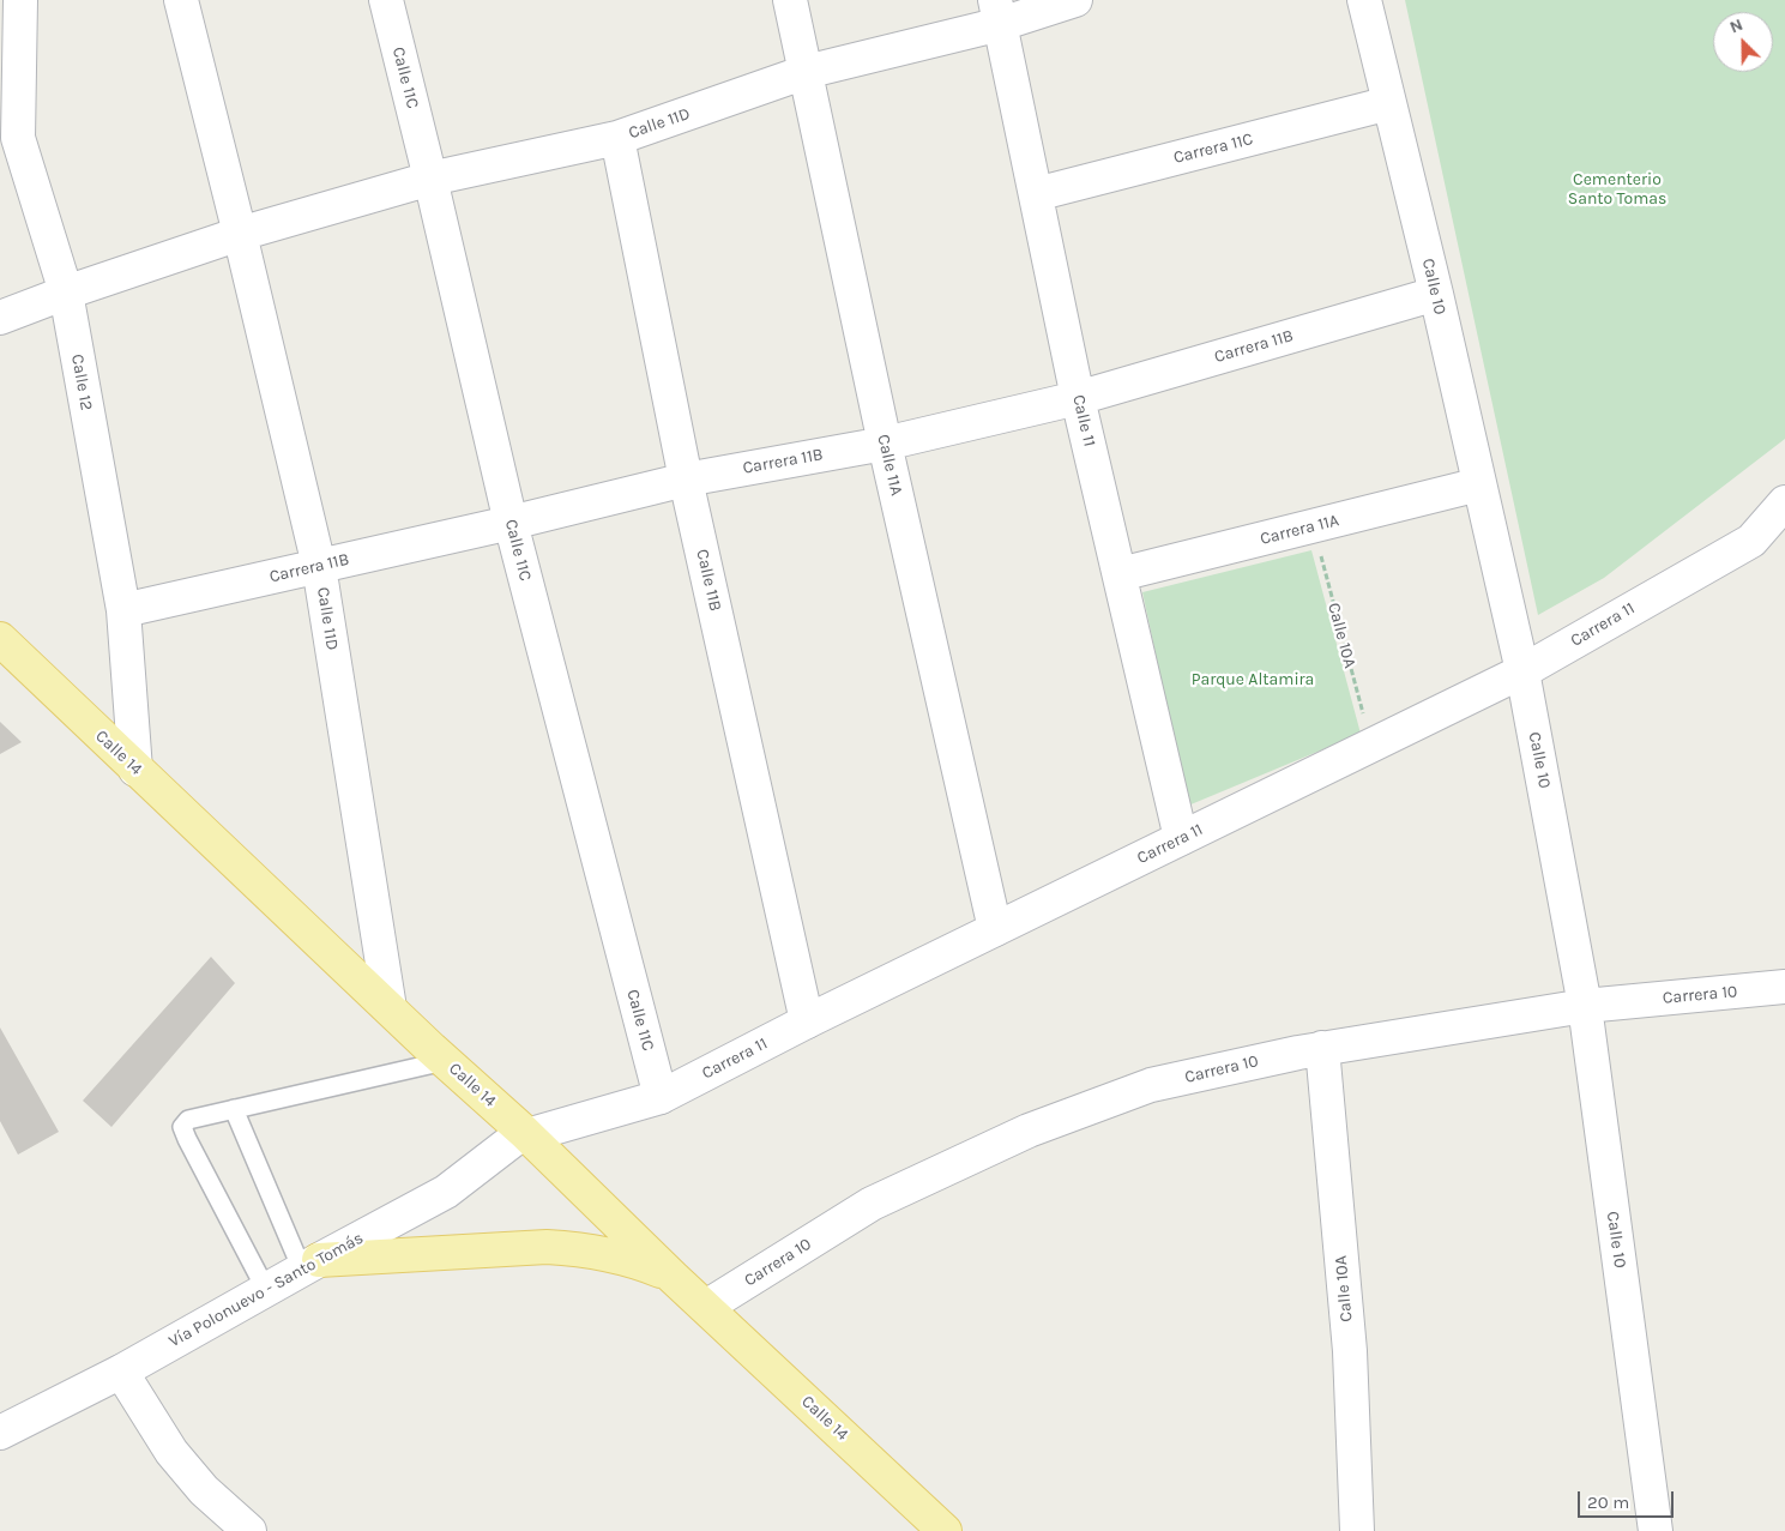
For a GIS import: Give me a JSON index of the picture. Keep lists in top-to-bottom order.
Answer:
{
  "streets": {
    "main road": ["Calle 14"],
    "street": [
      "Calle 11C",
      "Calle 11D",
      "Carrera 11C",
      "Calle 10",
      "Carrera 11B",
      "Calle 12",
      "Calle 11",
      "Calle 11A",
      "Carrera 11A",
      "Calle 11B",
      "Carrera 11",
      "Calle 10A",
      "Carrera 10",
      "Vía Polonuevo - Santo Tomás"
    ]
  },
  "crossings": [
    ["Calle 11C", "Calle 11D"],
    ["Calle 11C", "Carrera 11B"],
    ["Calle 11C", "Carrera 11"],
    ["Calle 11D", "Carrera 11B"],
    ["Calle 11D", "Calle 12"],
    ["Calle 11D", "Calle 11"],
    ["Calle 11D", "Calle 11A"],
    ["Calle 11D", "Calle 11B"],
    ["Calle 11D", "Calle 14"],
    ["Carrera 11C", "Calle 10"],
    ["Carrera 11C", "Calle 11"],
    ["Calle 10", "Carrera 11B"],
    ["Calle 10", "Carrera 11A"],
    ["Calle 10", "Carrera 11"],
    ["Calle 10", "Carrera 10"],
    ["Carrera 11B", "Calle 12"],
    ["Carrera 11B", "Calle 11"],
    ["Carrera 11B", "Calle 11A"],
    ["Carrera 11B", "Calle 11B"],
    ["Calle 12", "Calle 14"],
    ["Calle 11", "Carrera 11A"],
    ["Calle 11", "Carrera 11"],
    ["Calle 11A", "Carrera 11"],
    ["Carrera 11A", "Calle 10A"],
    ["Calle 11B", "Carrera 11"],
    ["Carrera 11", "Calle 10A"],
    ["Carrera 11", "Calle 14"],
    ["Carrera 11", "Vía Polonuevo - Santo Tomás"],
    ["Calle 10A", "Carrera 10"],
    ["Calle 14", "Carrera 10"],
    ["Calle 14", "Vía Polonuevo - Santo Tomás"]
  ],
  "parks": ["Cementerio Santo Tomas", "Parque Altamira"],
  "scale_bar": "20 m",
  "north": "top left"
}
